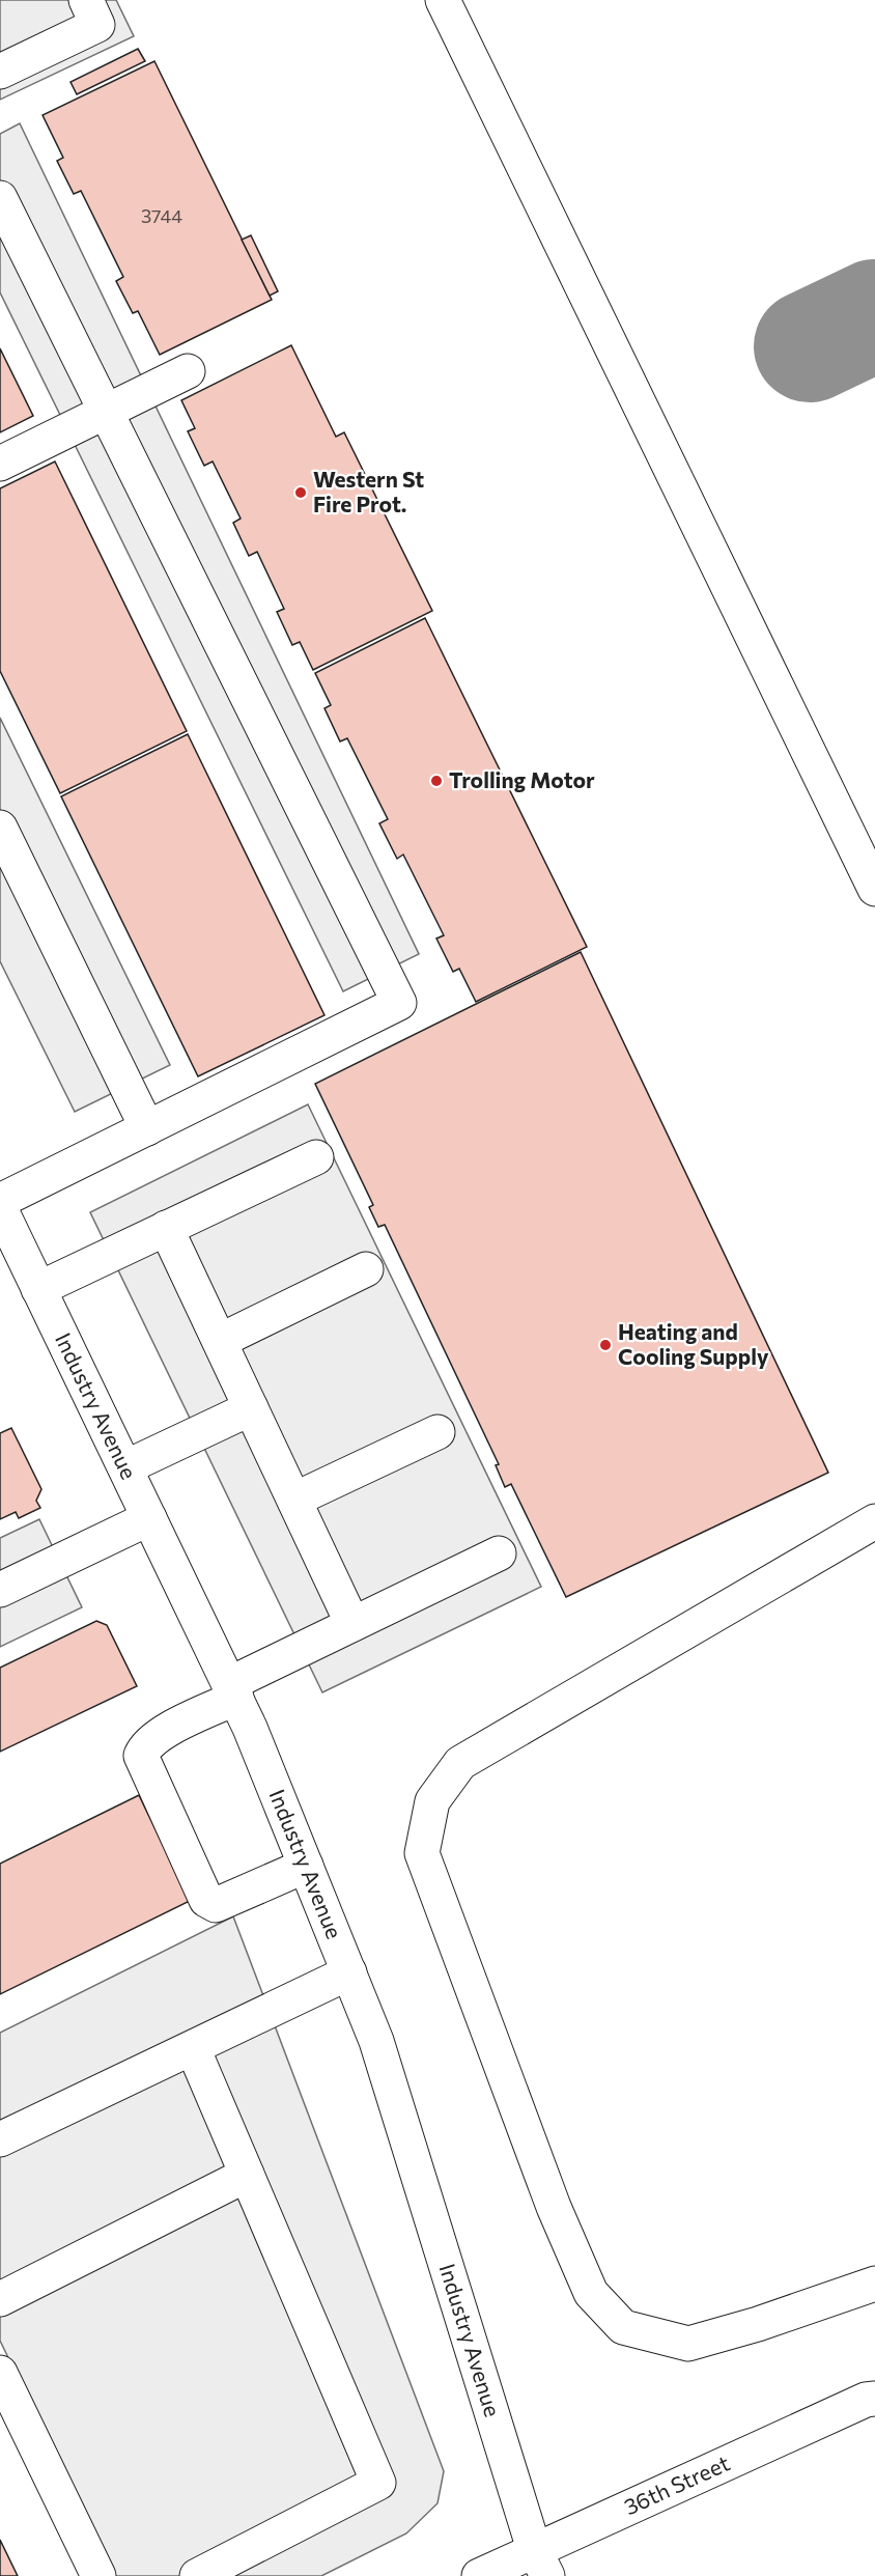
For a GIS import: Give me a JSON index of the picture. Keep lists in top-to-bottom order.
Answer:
{
  "streets": {
    "street": ["Industry Avenue", "36th Street"]
  },
  "crossings": [
    ["Industry Avenue", "36th Street"]
  ],
  "places": ["Western St Fire Prot.", "Trolling Motor", "Heating and Cooling Supply"],
  "house_numbers": ["3744"]
}
